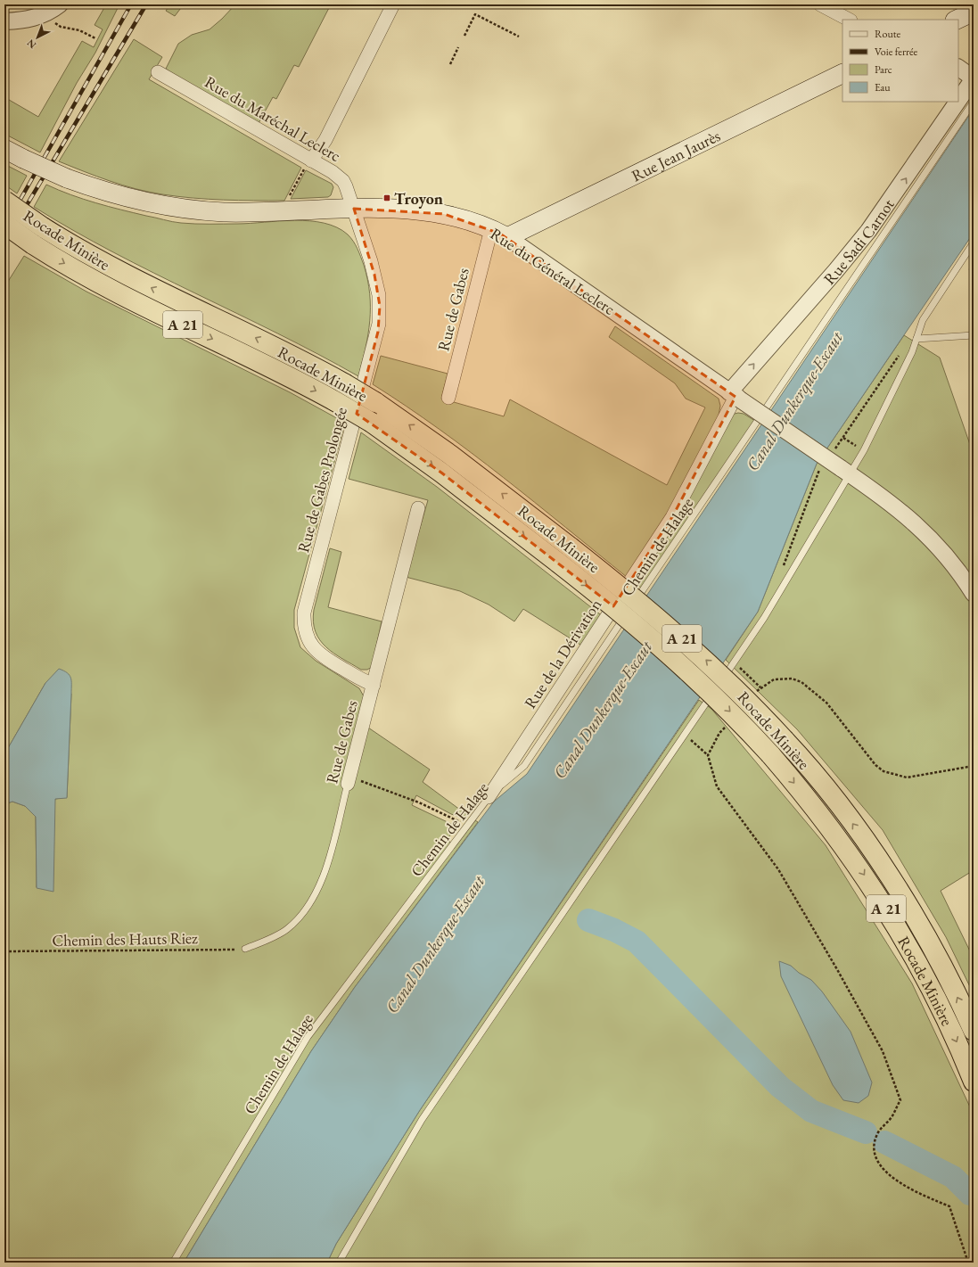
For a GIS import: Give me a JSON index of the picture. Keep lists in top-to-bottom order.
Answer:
{
  "streets": {
    "highway": ["Rocade Minière", "A 21"],
    "main road": ["Rue Jean Jaurès", "Rue du Général Leclerc"],
    "street": [
      "Rue du Maréchal Leclerc",
      "Rue Sadi Carnot",
      "Rue de Gabes",
      "Rue de Gabes Prolongée",
      "Rue de la Dérivation"
    ],
    "lane": ["Chemin de Halage"],
    "path": ["Chemin des Hauts Riez"]
  },
  "crossings": [
    ["Rue du Maréchal Leclerc", "Rue du Général Leclerc"],
    ["Rue du Maréchal Leclerc", "Rue de Gabes Prolongée"],
    ["Rue Jean Jaurès", "Rue du Général Leclerc"],
    ["Rue Jean Jaurès", "Rue de Gabes"],
    ["Rue Sadi Carnot", "Rue du Général Leclerc"],
    ["Rue Sadi Carnot", "Rue de la Dérivation"],
    ["Rue du Général Leclerc", "Rue de Gabes"],
    ["Rue du Général Leclerc", "Rue de Gabes Prolongée"],
    ["Rue du Général Leclerc", "Rue de la Dérivation"],
    ["Rue de Gabes", "Rue de Gabes Prolongée"],
    ["Rue de Gabes", "Chemin des Hauts Riez"],
    ["Chemin de Halage", "Rue de la Dérivation"]
  ],
  "one_way": ["Rue Sadi Carnot"],
  "water": ["Canal Dunkerque-Escaut"],
  "places": {
    "transit": ["Troyon"]
  },
  "legend": [
    "Route",
    "Voie ferrée",
    "Parc",
    "Eau"
  ],
  "north": "bottom left"
}
